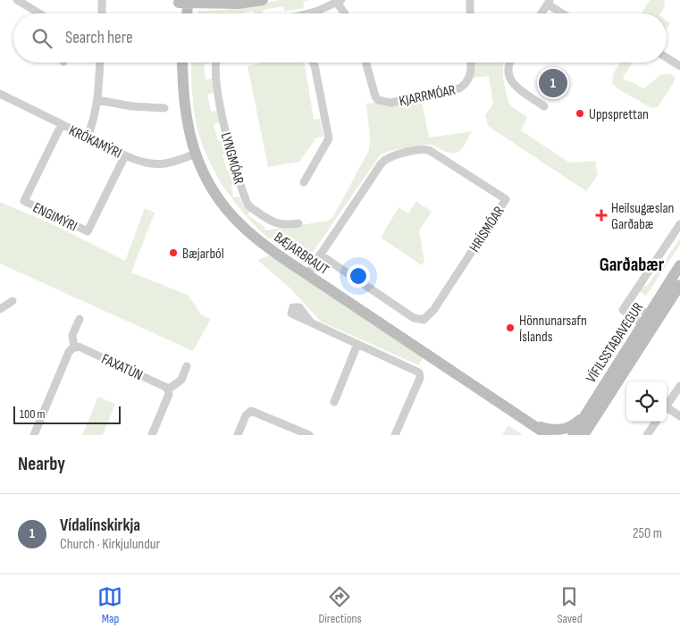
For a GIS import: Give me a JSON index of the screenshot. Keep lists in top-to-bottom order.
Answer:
{
  "streets": {
    "street": [
      "KJARRMÓAR",
      "KRÓKAMÝRI",
      "LYNGMÓAR",
      "ENGIMÝRI",
      "HRÍSMÓAR",
      "BÆJARBRAUT",
      "VÍFILSSTAÐAVEGUR",
      "FAXATÚN"
    ]
  },
  "crossings": [
    ["KRÓKAMÝRI", "ENGIMÝRI"],
    ["KRÓKAMÝRI", "BÆJARBRAUT"],
    ["HRÍSMÓAR", "BÆJARBRAUT"]
  ],
  "districts": ["Garðabær"],
  "places": {
    "other": ["Uppsprettan", "Bæjarból", "Hönnunarsafn Íslands"],
    "health": ["Heilsugæslan Garðabæ"]
  },
  "scale_bar": "100 m",
  "page": {
    "search": "Search here",
    "pins": "1",
    "scale": "100 m",
    "heading": "Nearby",
    "list": [
      {
        "mark": "1",
        "name": "Vídalínskirkja",
        "note": "Church · Kirkjulundur",
        "value": "250 m"
      }
    ],
    "nav": ["Map", "Directions", "Saved"]
  }
}
